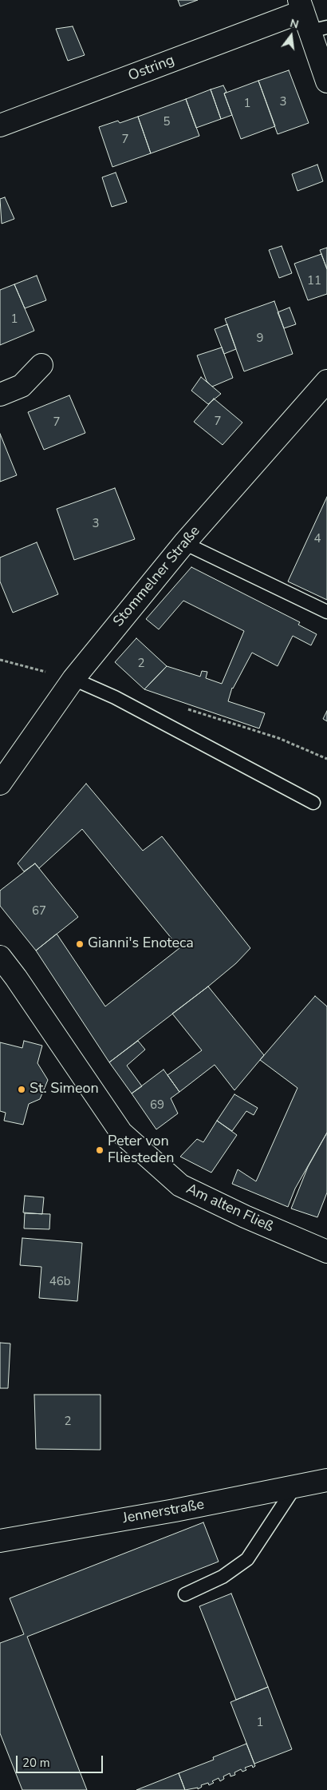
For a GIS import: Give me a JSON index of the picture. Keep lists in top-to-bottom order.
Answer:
{
  "streets": {
    "main road": [
      "Ostring",
      "Stommelner Straße",
      "Am alten Fließ",
      "Jennerstraße"
    ]
  },
  "places": ["Gianni's Enoteca", "St. Simeon", "Peter von Fliesteden"],
  "house_numbers": [
    "3",
    "1",
    "5",
    "7",
    "11",
    "1",
    "9",
    "7",
    "7",
    "3",
    "4",
    "2",
    "67",
    "69",
    "46b",
    "2",
    "1"
  ],
  "scale_bar": "20 m",
  "north": "top"
}
